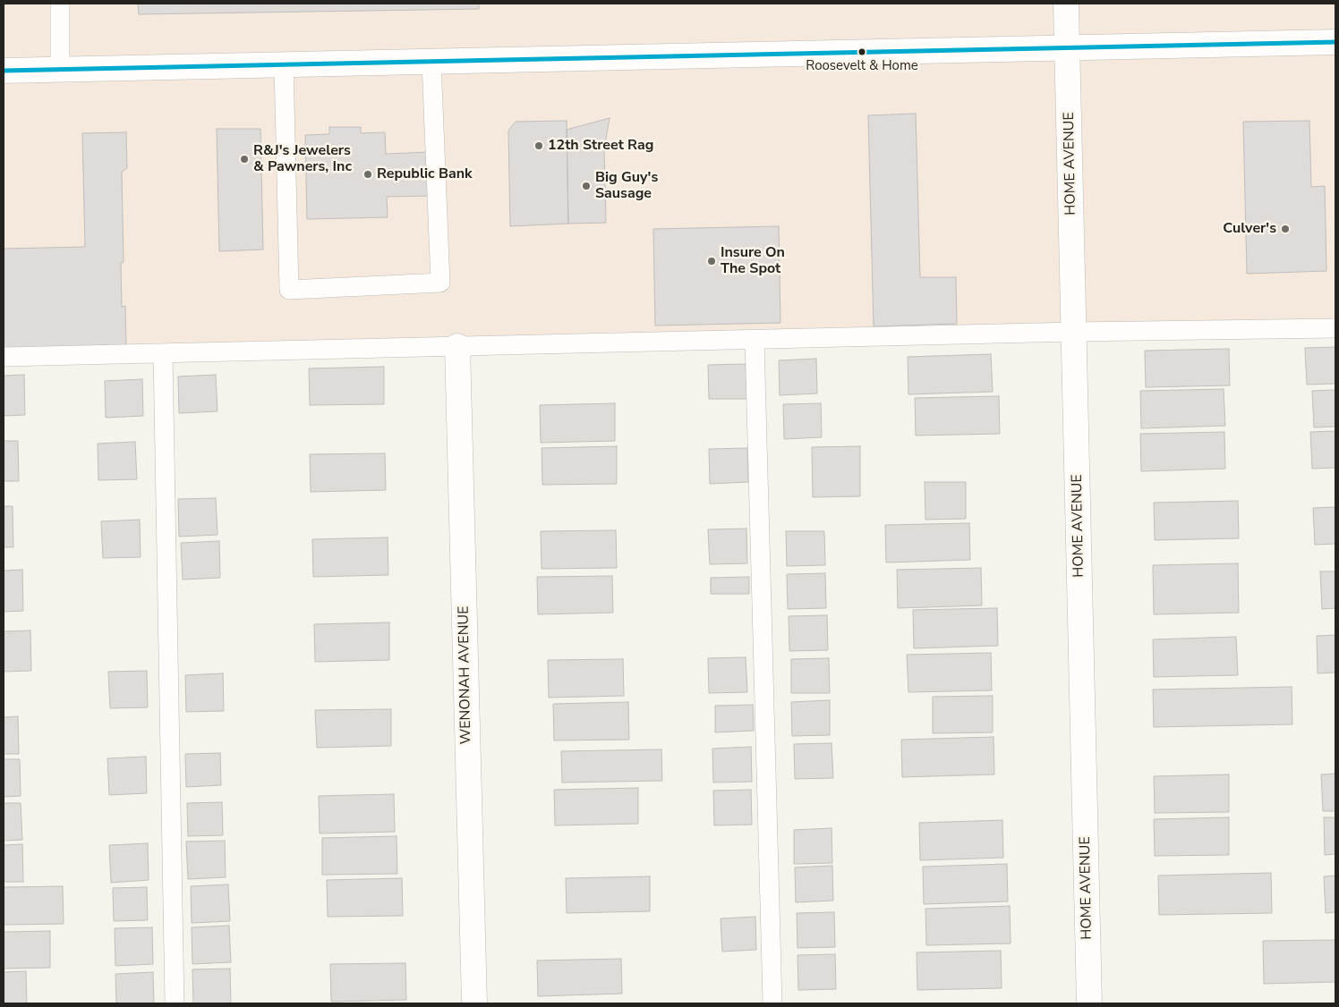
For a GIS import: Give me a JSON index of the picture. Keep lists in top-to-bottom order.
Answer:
{
  "streets": {
    "street": ["HOME AVENUE", "WENONAH AVENUE"]
  },
  "places": [
    "Roosevelt & Home",
    "12th Street Rag",
    "R&J's Jewelers & Pawners, Inc",
    "Republic Bank",
    "Big Guy's Sausage",
    "Culver's",
    "Insure On The Spot"
  ]
}
